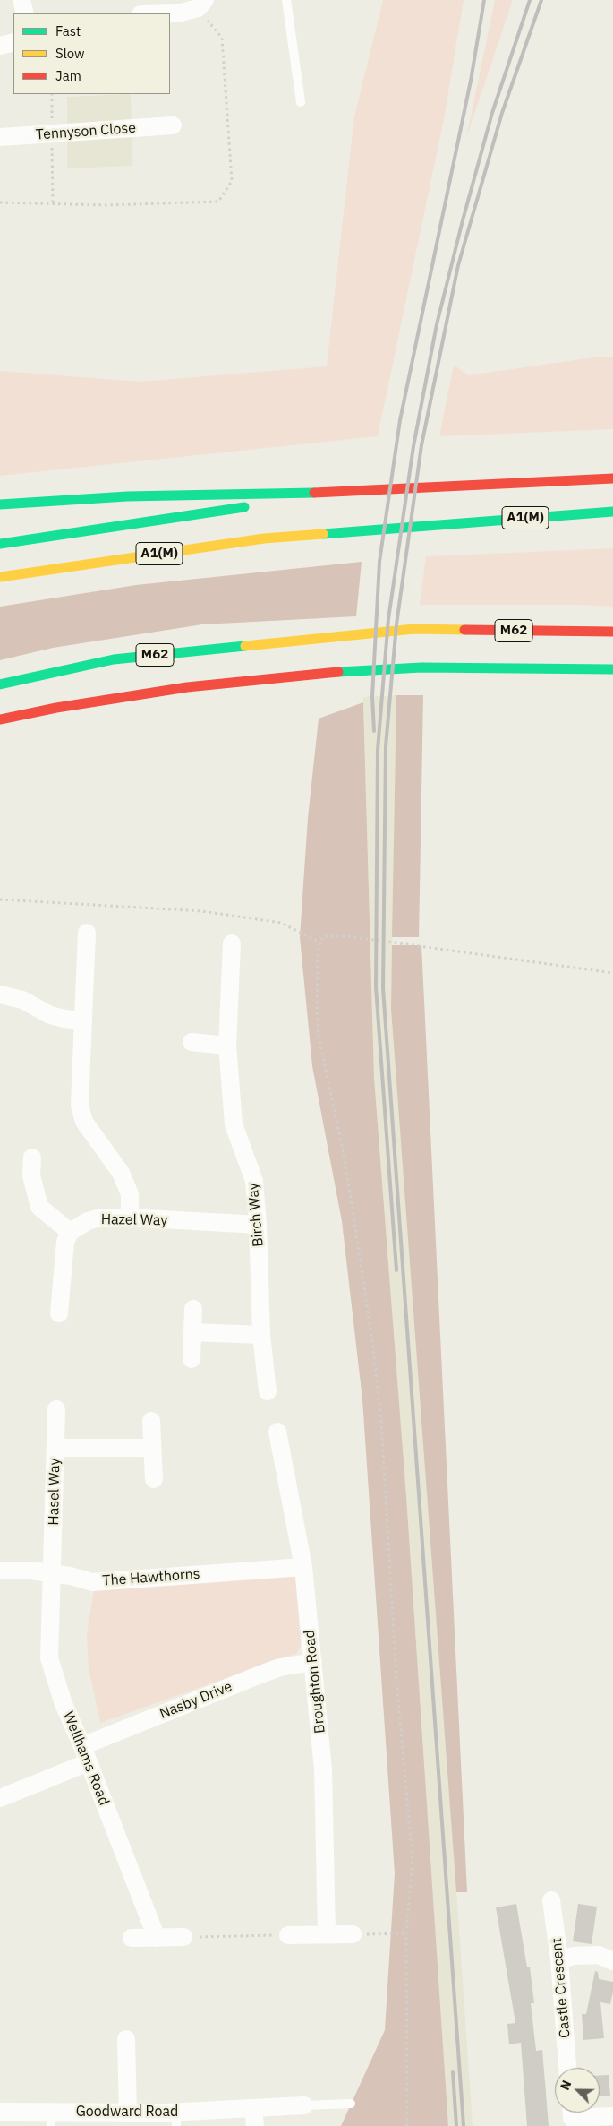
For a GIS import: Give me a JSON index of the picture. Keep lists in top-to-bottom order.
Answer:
{
  "streets": {
    "highway": ["A1(M)", "M62"],
    "street": [
      "Tennyson Close",
      "Birch Way",
      "Hazel Way",
      "Hasel Way",
      "The Hawthorns",
      "Broughton Road",
      "Nasby Drive",
      "Wellhams Road",
      "Castle Crescent",
      "Goodward Road"
    ]
  },
  "crossings": [
    ["Birch Way", "Hazel Way"],
    ["Hasel Way", "The Hawthorns"],
    ["Hasel Way", "Wellhams Road"],
    ["The Hawthorns", "Broughton Road"],
    ["The Hawthorns", "Wellhams Road"],
    ["Broughton Road", "Nasby Drive"],
    ["Nasby Drive", "Wellhams Road"]
  ],
  "legend": ["Fast", "Slow", "Jam"],
  "north": "top left"
}
